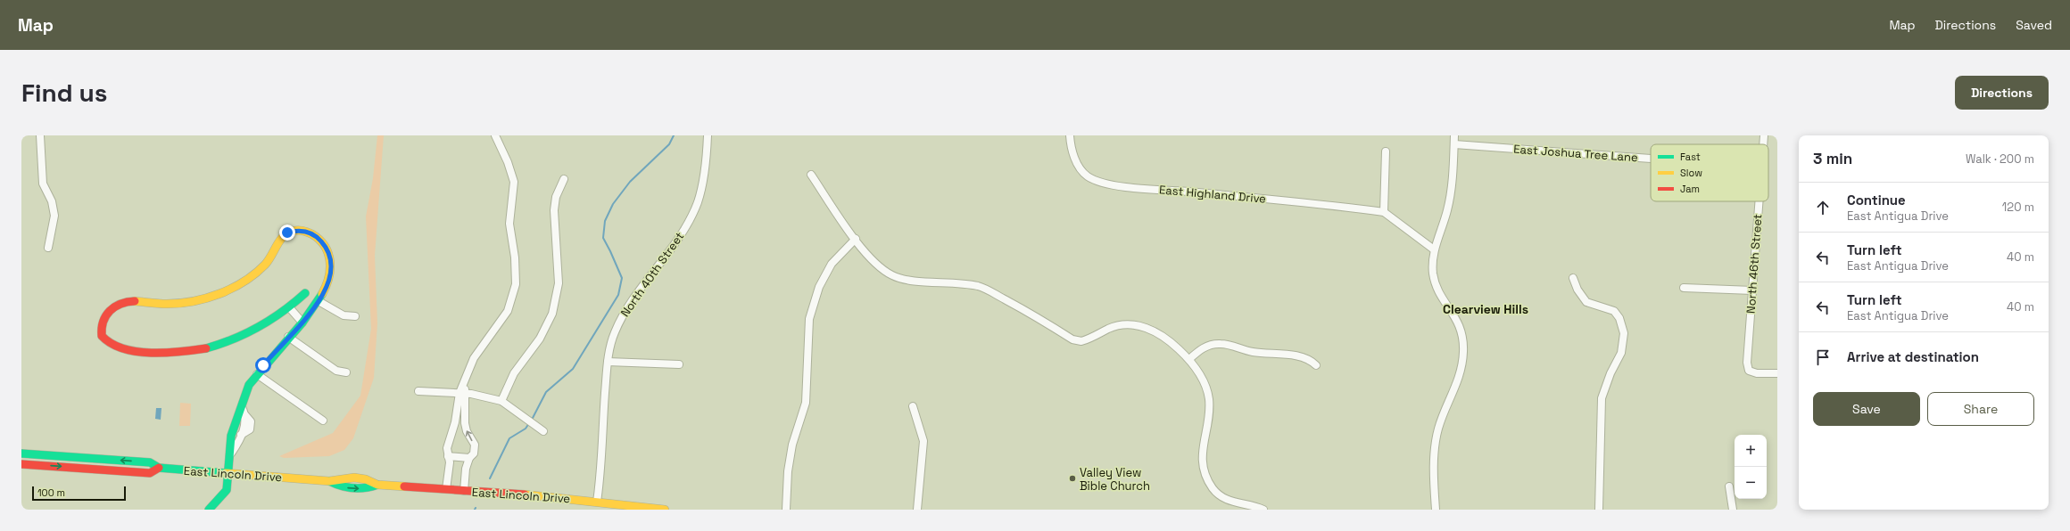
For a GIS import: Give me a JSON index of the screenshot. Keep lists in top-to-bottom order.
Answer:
{
  "streets": {
    "street": [
      "East Joshua Tree Lane",
      "East Highland Drive",
      "North 46th Street",
      "North 40th Street",
      "East Lincoln Drive"
    ]
  },
  "crossings": [
    ["North 40th Street", "East Lincoln Drive"]
  ],
  "districts": ["Clearview Hills"],
  "places": ["Valley View Bible Church"],
  "legend": ["Fast", "Slow", "Jam"],
  "scale_bar": "100 m",
  "page": {
    "header": "Map",
    "nav": ["Map", "Directions", "Saved"],
    "buttons": [
      "Directions",
      ["Save", "Share"]
    ],
    "title": "Find us",
    "heading": ["3 min", "Walk · 200 m"],
    "list": [
      ["Continue", "East Antigua Drive", "120 m"],
      ["Turn left", "East Antigua Drive", "40 m"],
      ["Turn left", "East Antigua Drive", "40 m"],
      "Arrive at destination"
    ],
    "map_buttons": ["+", "−"],
    "scale": "100 m"
  }
}
